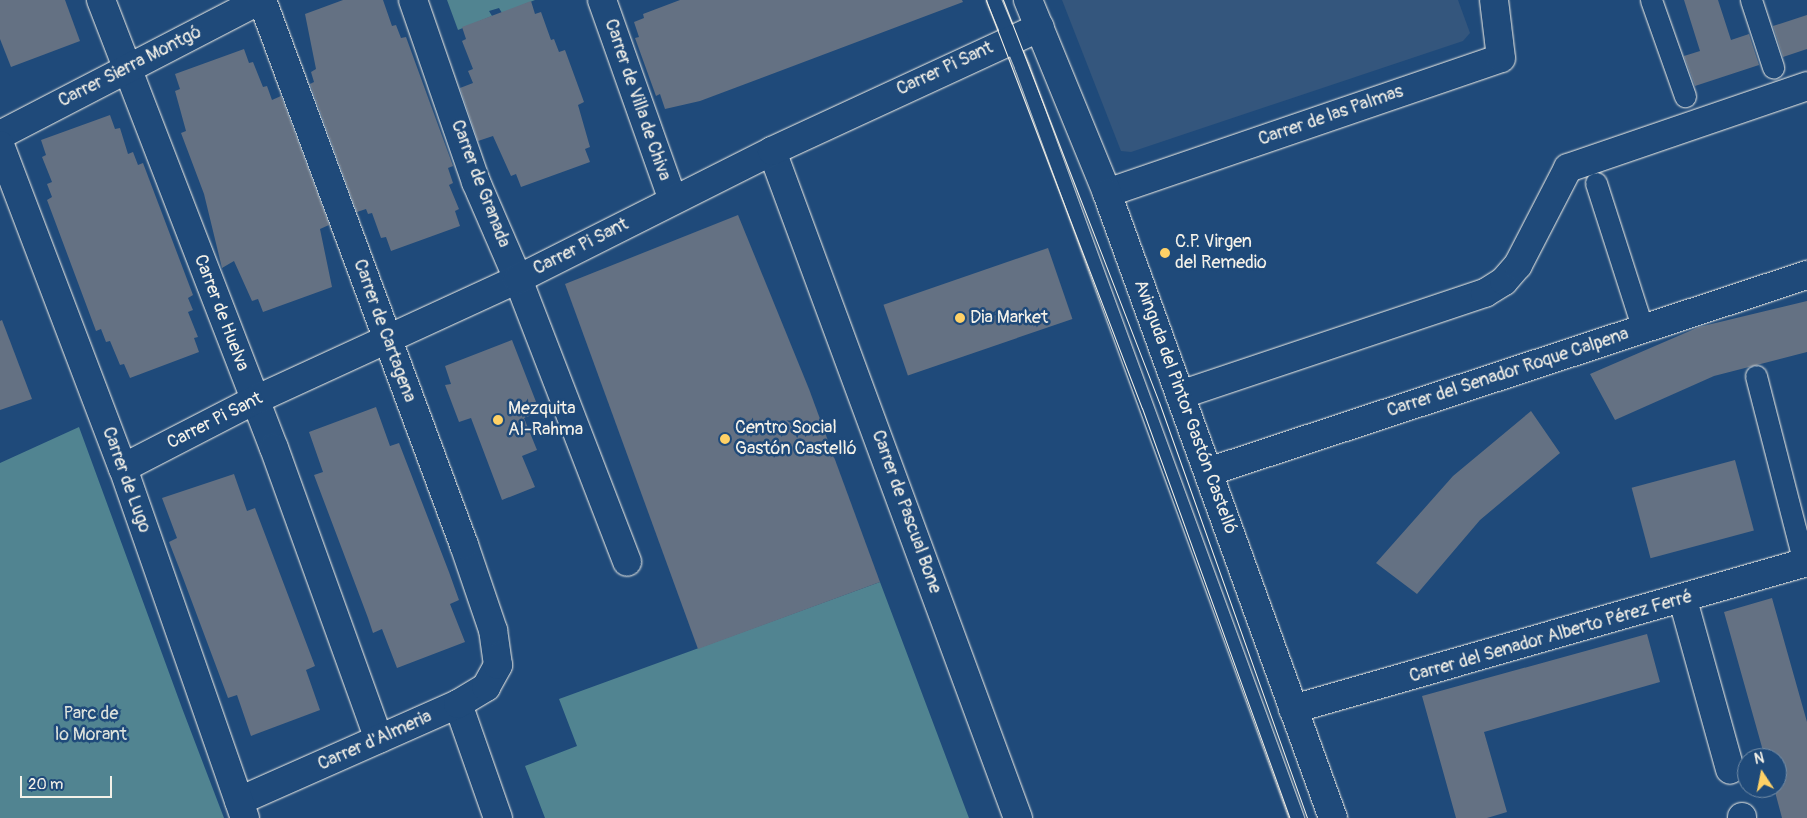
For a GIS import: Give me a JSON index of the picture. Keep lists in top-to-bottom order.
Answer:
{
  "streets": {
    "street": [
      "Carrer Sierra Montgó",
      "Carrer Pi Sant",
      "Carrer de Villa de Chiva",
      "Carrer de las Palmas",
      "Carrer de Granada",
      "Carrer de Huelva",
      "Carrer de Cartagena",
      "Carrer del Senador Roque Calpena",
      "Avinguda del Pintor Gastón Castelló",
      "Carrer de Lugo",
      "Carrer de Pascual Bone",
      "Carrer del Senador Alberto Pérez Ferré",
      "Carrer d'Almeria"
    ]
  },
  "crossings": [
    ["Carrer Sierra Montgó", "Carrer de Huelva"],
    ["Carrer Sierra Montgó", "Carrer de Cartagena"],
    ["Carrer Pi Sant", "Carrer de Villa de Chiva"],
    ["Carrer Pi Sant", "Carrer de Granada"],
    ["Carrer Pi Sant", "Carrer de Huelva"],
    ["Carrer Pi Sant", "Carrer de Cartagena"],
    ["Carrer Pi Sant", "Avinguda del Pintor Gastón Castelló"],
    ["Carrer Pi Sant", "Carrer de Lugo"],
    ["Carrer Pi Sant", "Carrer de Pascual Bone"],
    ["Carrer de las Palmas", "Avinguda del Pintor Gastón Castelló"],
    ["Carrer de Huelva", "Carrer d'Almeria"],
    ["Carrer de Cartagena", "Carrer d'Almeria"],
    ["Carrer del Senador Roque Calpena", "Avinguda del Pintor Gastón Castelló"],
    ["Avinguda del Pintor Gastón Castelló", "Carrer del Senador Alberto Pérez Ferré"],
    ["Carrer de Lugo", "Carrer d'Almeria"]
  ],
  "parks": ["Parc de lo Morant"],
  "places": [
    "C.P. Virgen del Remedio",
    "Dia Market",
    "Mezquita Al-Rahma",
    "Centro Social Gastón Castelló"
  ],
  "scale_bar": "20 m",
  "north": "top"
}
